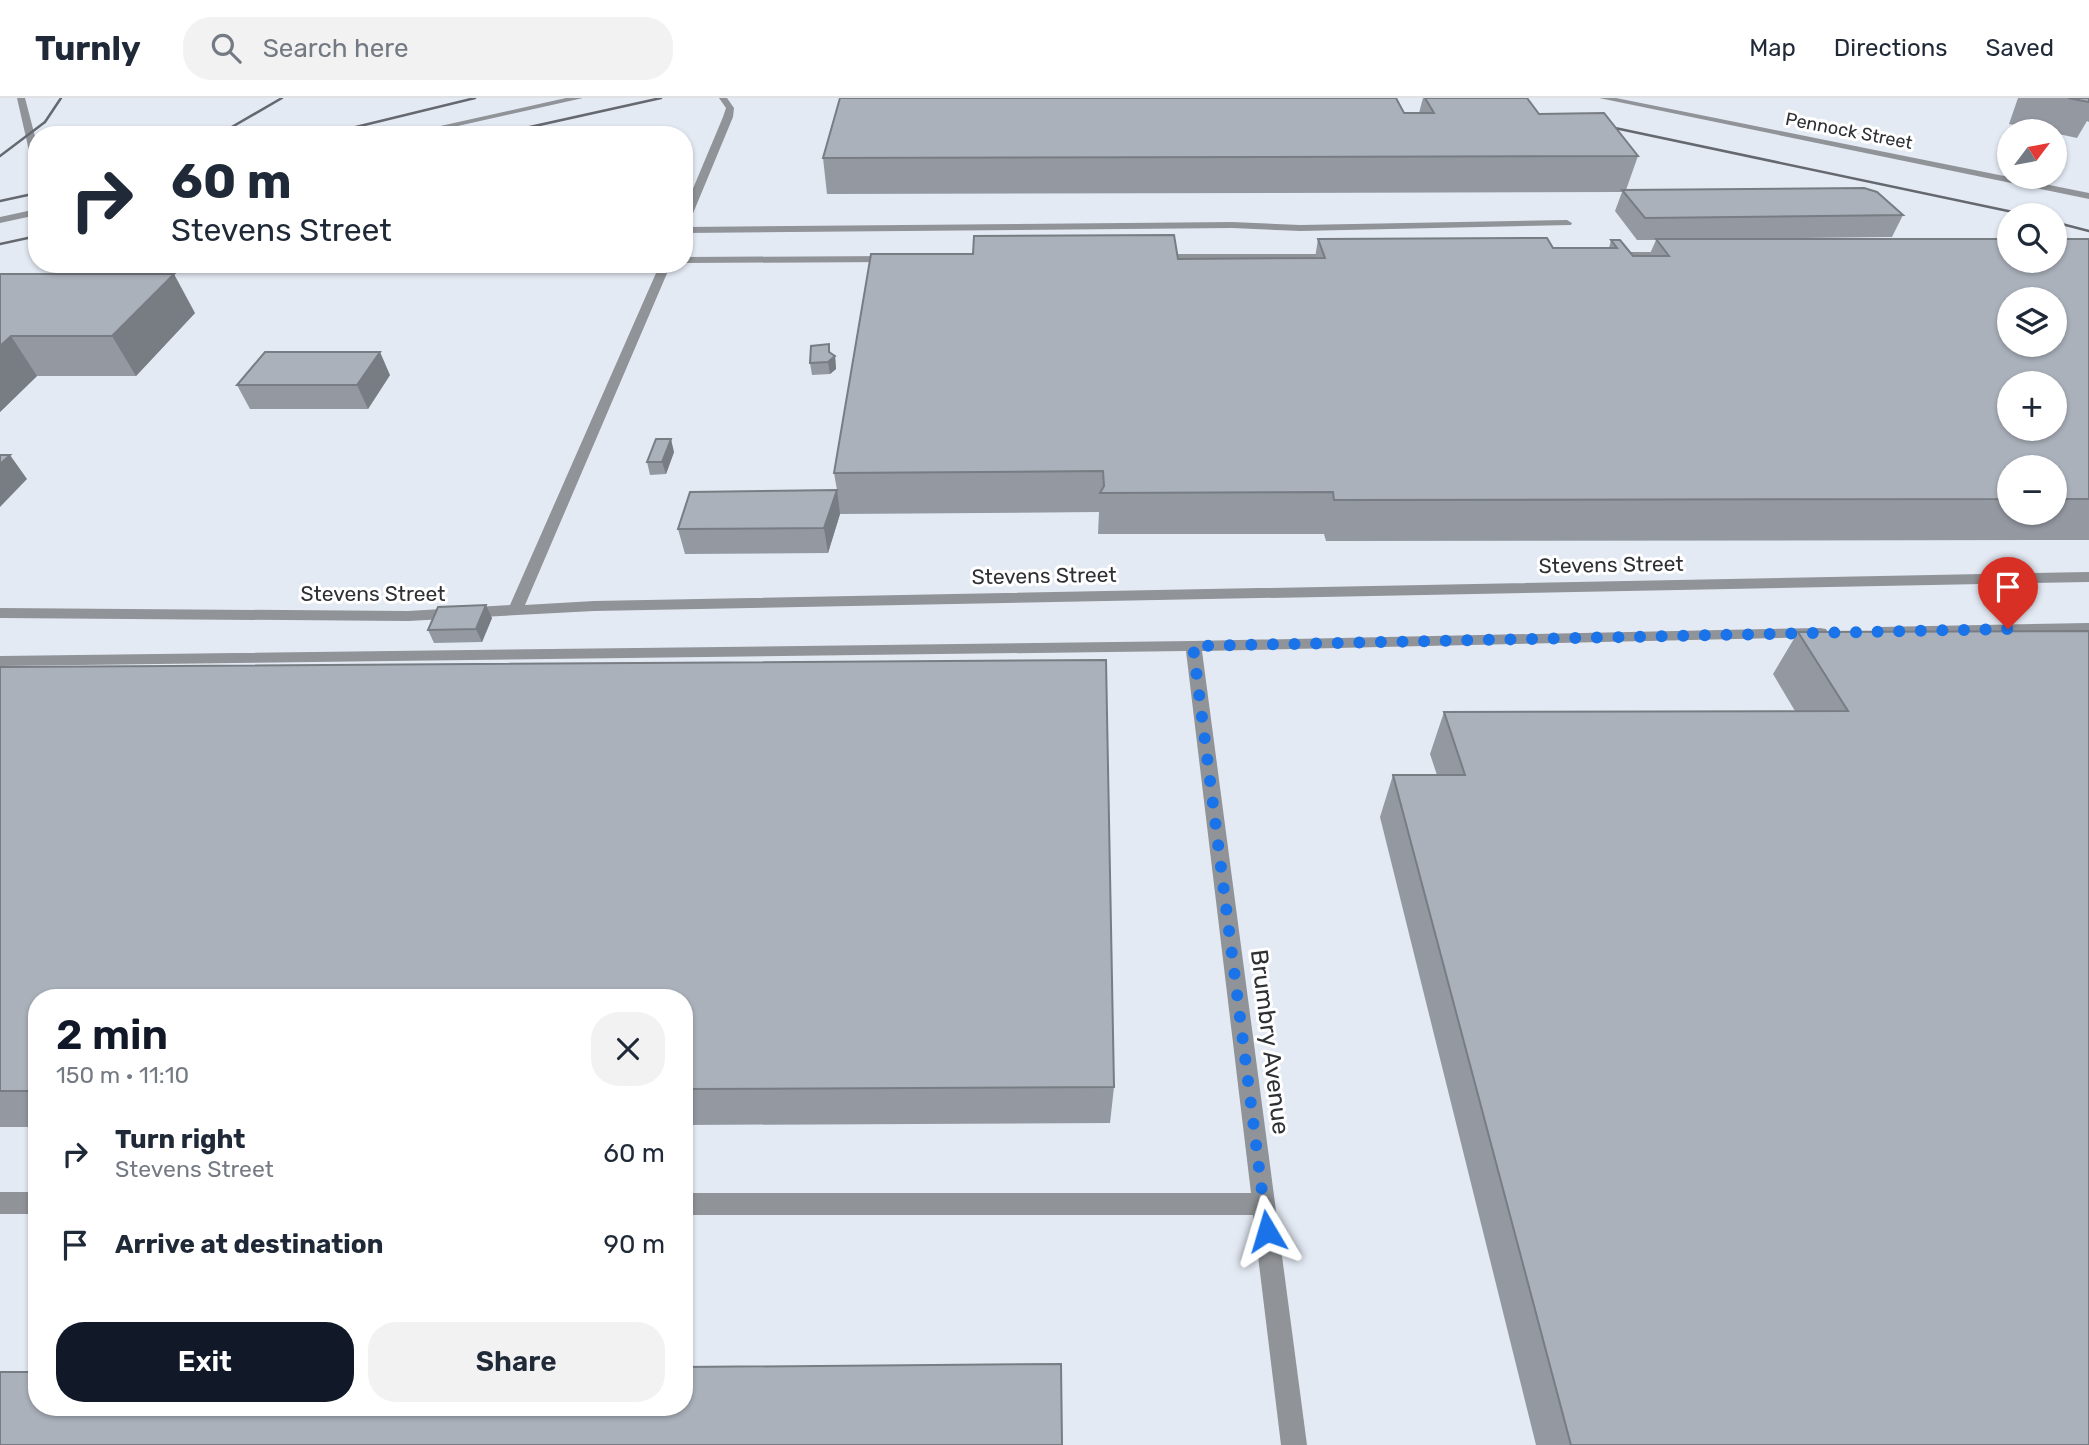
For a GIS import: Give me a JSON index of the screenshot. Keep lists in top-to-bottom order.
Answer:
{
  "streets": {
    "street": ["Pennock Street", "Stevens Street", "Brumbry Avenue"]
  },
  "north": "top right",
  "page": {
    "header": "Turnly",
    "search": "Search here",
    "nav": ["Map", "Directions", "Saved"],
    "map_buttons": ["+", "−"],
    "turn": ["60 m", "Stevens Street"],
    "heading": ["2 min", "150 m · 11:10"],
    "list": [
      {
        "name": "Turn right",
        "note": "Stevens Street",
        "value": "60 m"
      },
      {
        "name": "Arrive at destination",
        "value": "90 m"
      }
    ],
    "buttons": ["Exit", "Share"]
  }
}
